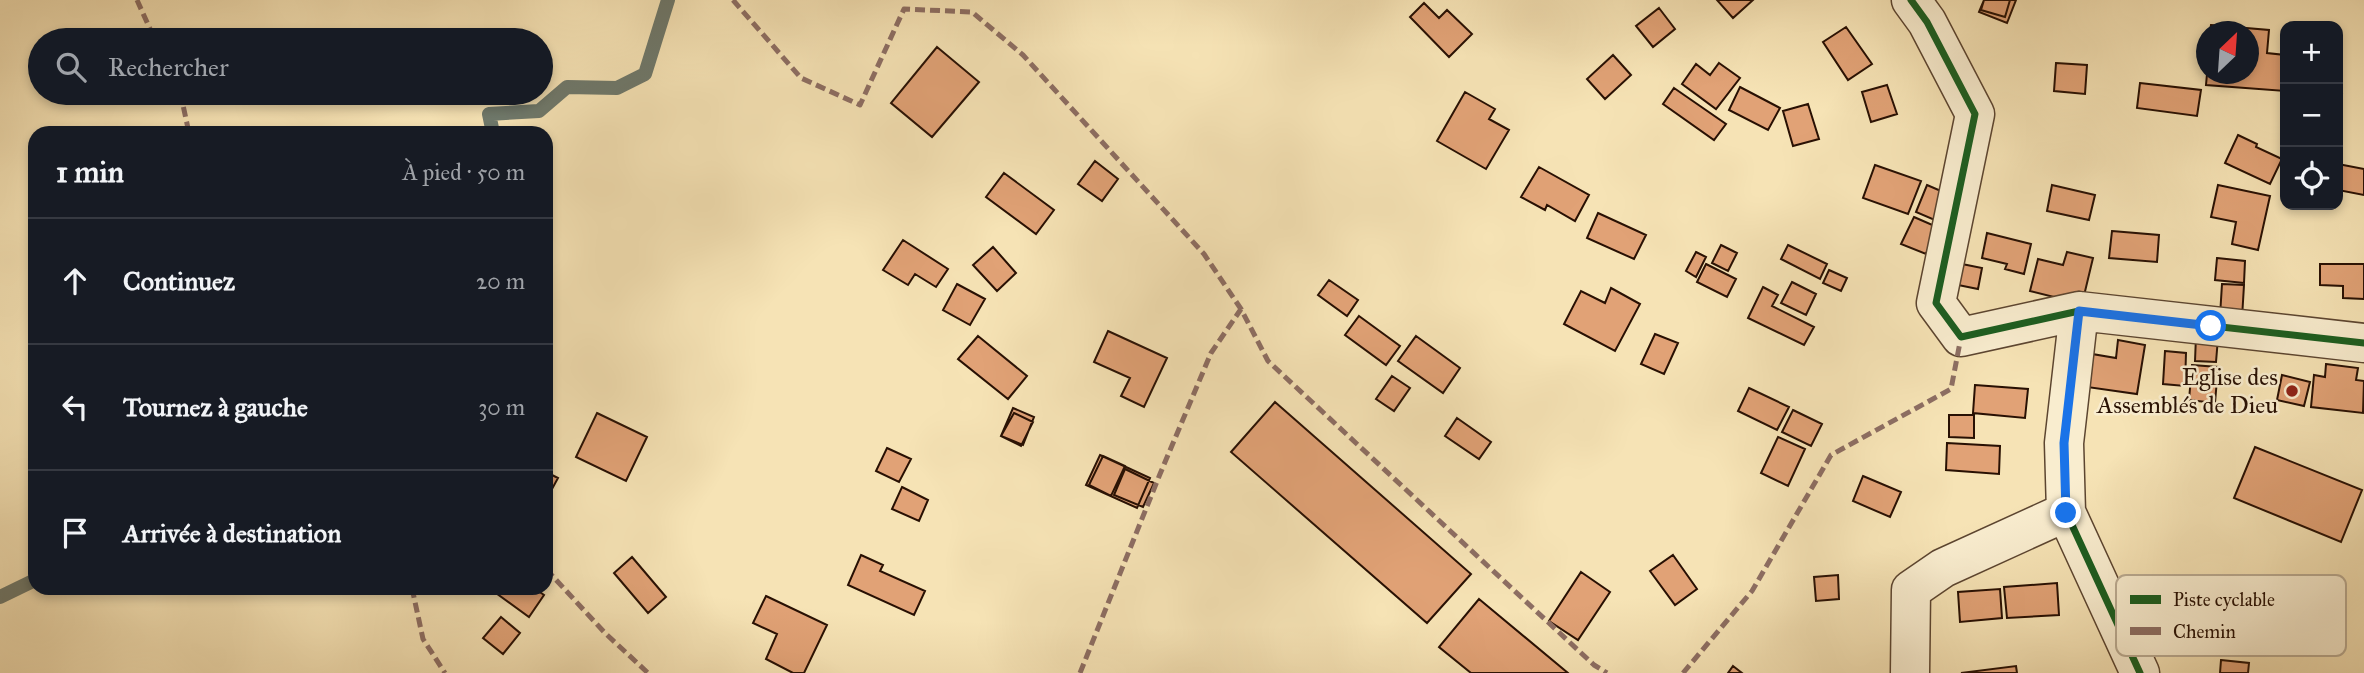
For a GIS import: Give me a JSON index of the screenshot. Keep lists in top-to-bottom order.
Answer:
{
  "places": ["Eglise des Assemblés de Dieu"],
  "legend": ["Piste cyclable", "Chemin"],
  "north": "top right",
  "page": {
    "map_buttons": ["+", "−"],
    "search": "Rechercher",
    "heading": ["1 min", "À pied · 50 m"],
    "list": [
      ["Continuez", "20 m"],
      ["Tournez à gauche", "30 m"],
      "Arrivée à destination"
    ]
  }
}
